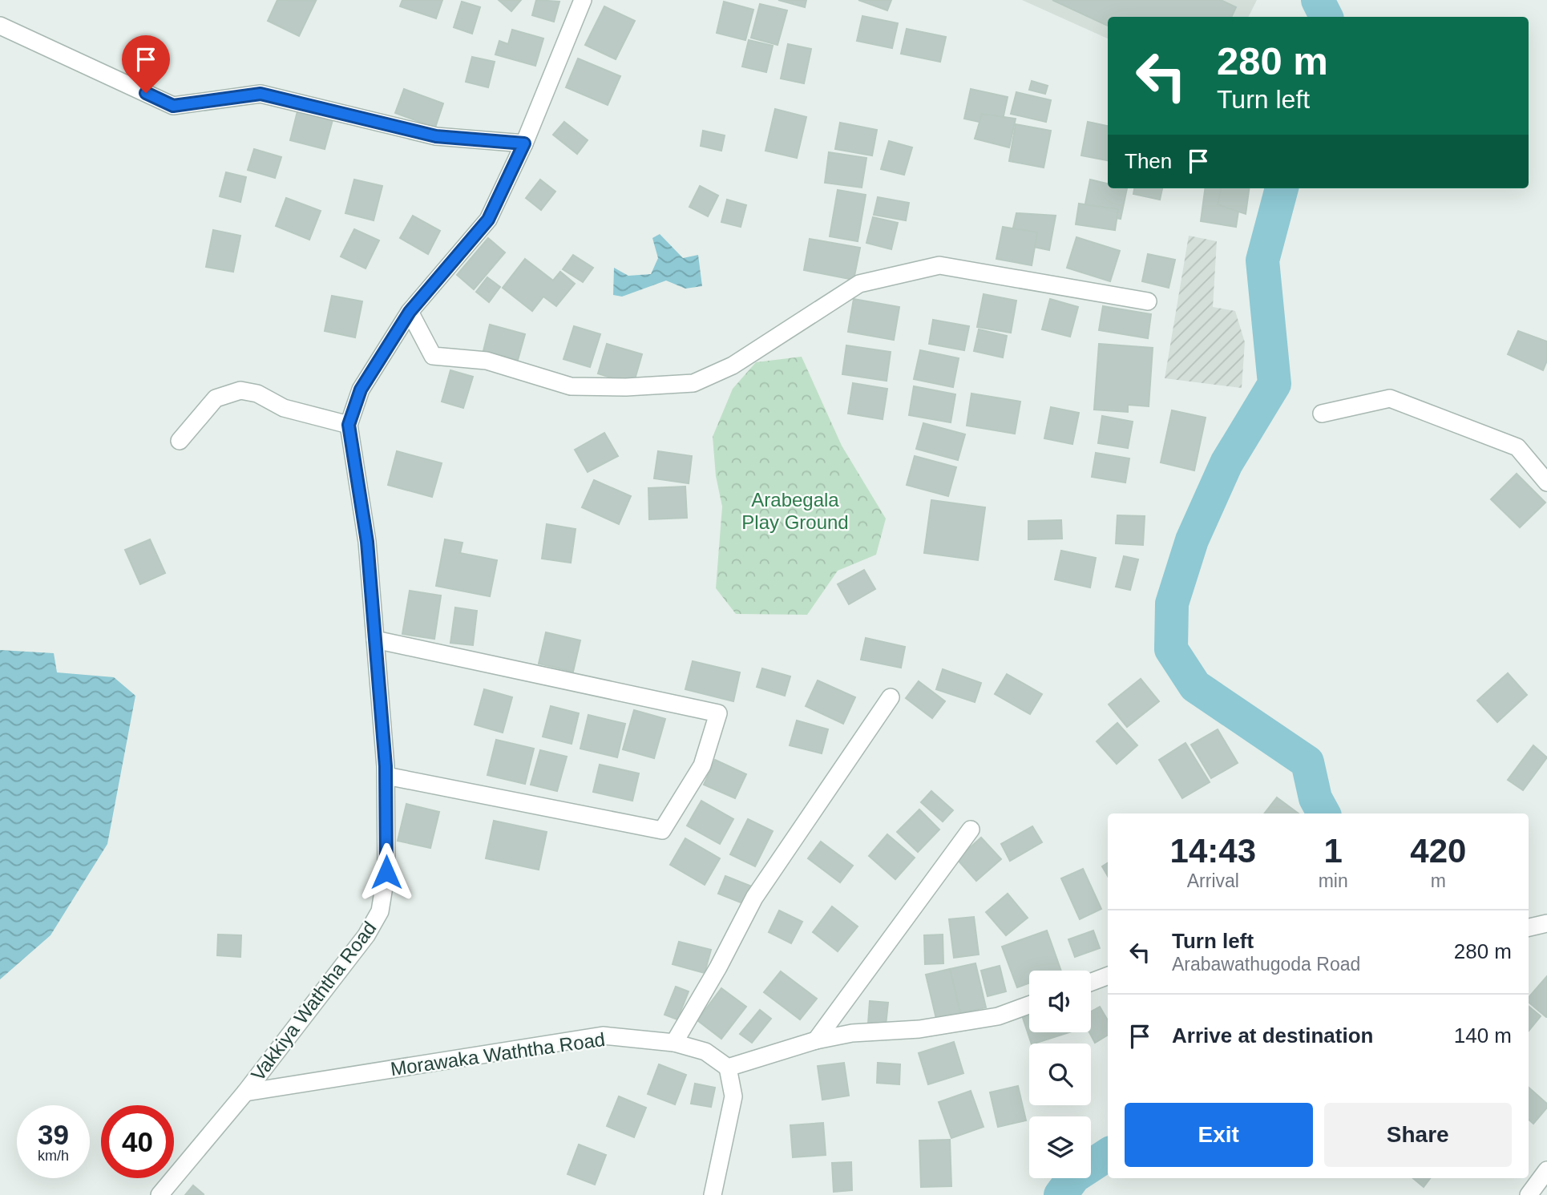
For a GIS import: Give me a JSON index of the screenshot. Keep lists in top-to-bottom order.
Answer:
{
  "streets": {
    "street": ["Vakkiya Waththa Road", "Morawaka Waththa Road"]
  },
  "crossings": [
    ["Vakkiya Waththa Road", "Morawaka Waththa Road"]
  ],
  "parks": ["Arabegala Play Ground"],
  "page": {
    "turn": ["280 m", "Turn left"],
    "then": "Then",
    "eta": [
      "14:43",
      "Arrival",
      "1",
      "min",
      "420",
      "m"
    ],
    "list": [
      {
        "name": "Turn left",
        "note": "Arabawathugoda Road",
        "value": "280 m"
      },
      {
        "name": "Arrive at destination",
        "value": "140 m"
      }
    ],
    "buttons": ["Exit", "Share"],
    "speed": "39 km/h",
    "limit": "40"
  }
}
